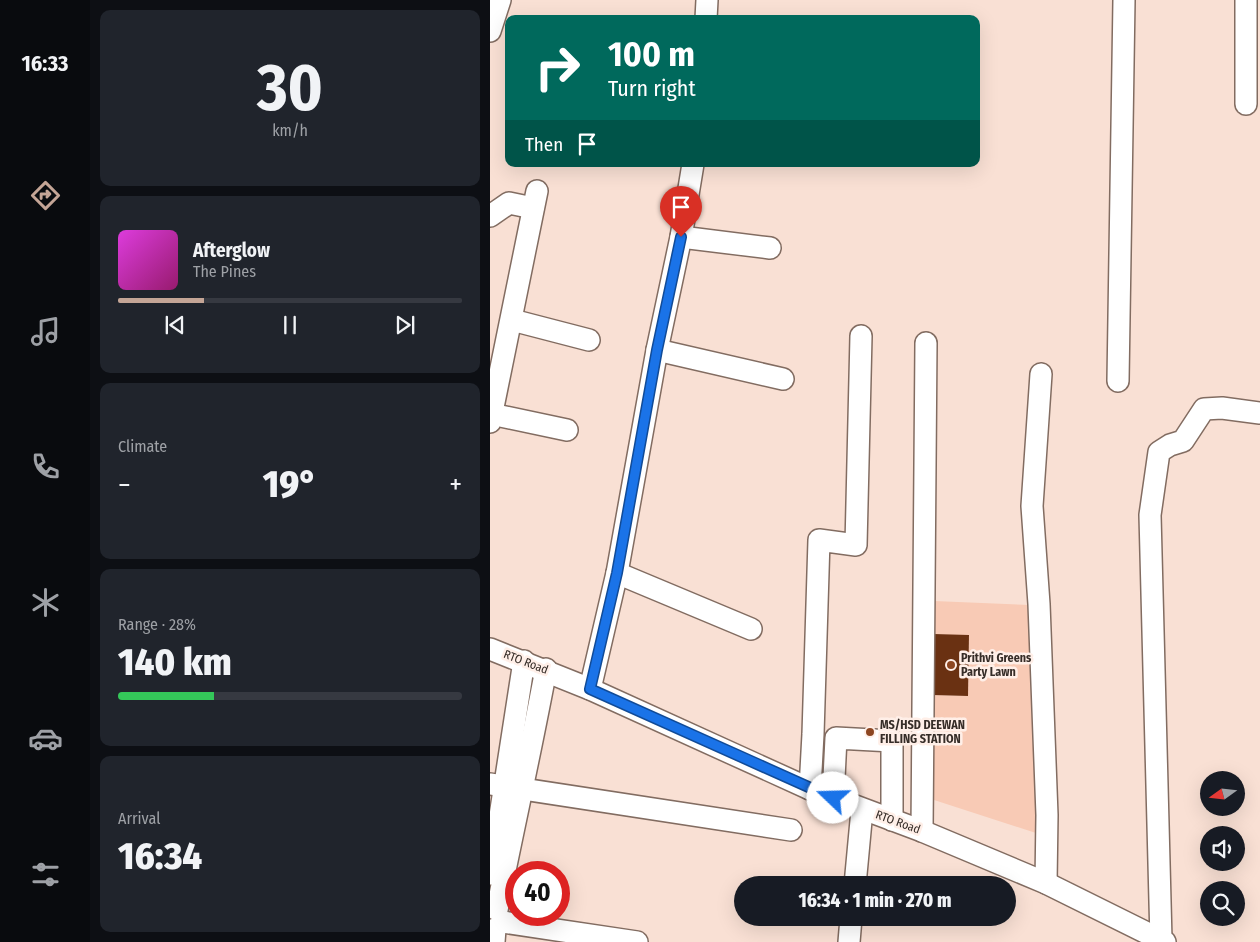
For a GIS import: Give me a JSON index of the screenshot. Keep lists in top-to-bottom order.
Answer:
{
  "streets": {
    "street": ["RTO Road"]
  },
  "places": ["Prithvi Greens Party Lawn", "MS/HSD DEEWAN FILLING STATION"],
  "north": "left",
  "page": {
    "tabs": "16:33",
    "tile": [
      ["30", "km/h"],
      "Climate",
      ["Range · 28%", "140 km"],
      ["Arrival", "16:34"]
    ],
    "turn": ["100 m", "Turn right"],
    "then": "Then",
    "song": ["Afterglow", "The Pines"],
    "heat": ["−", "19°", "+"],
    "limit": "40",
    "trip": "16:34 · 1 min · 270 m"
  }
}
